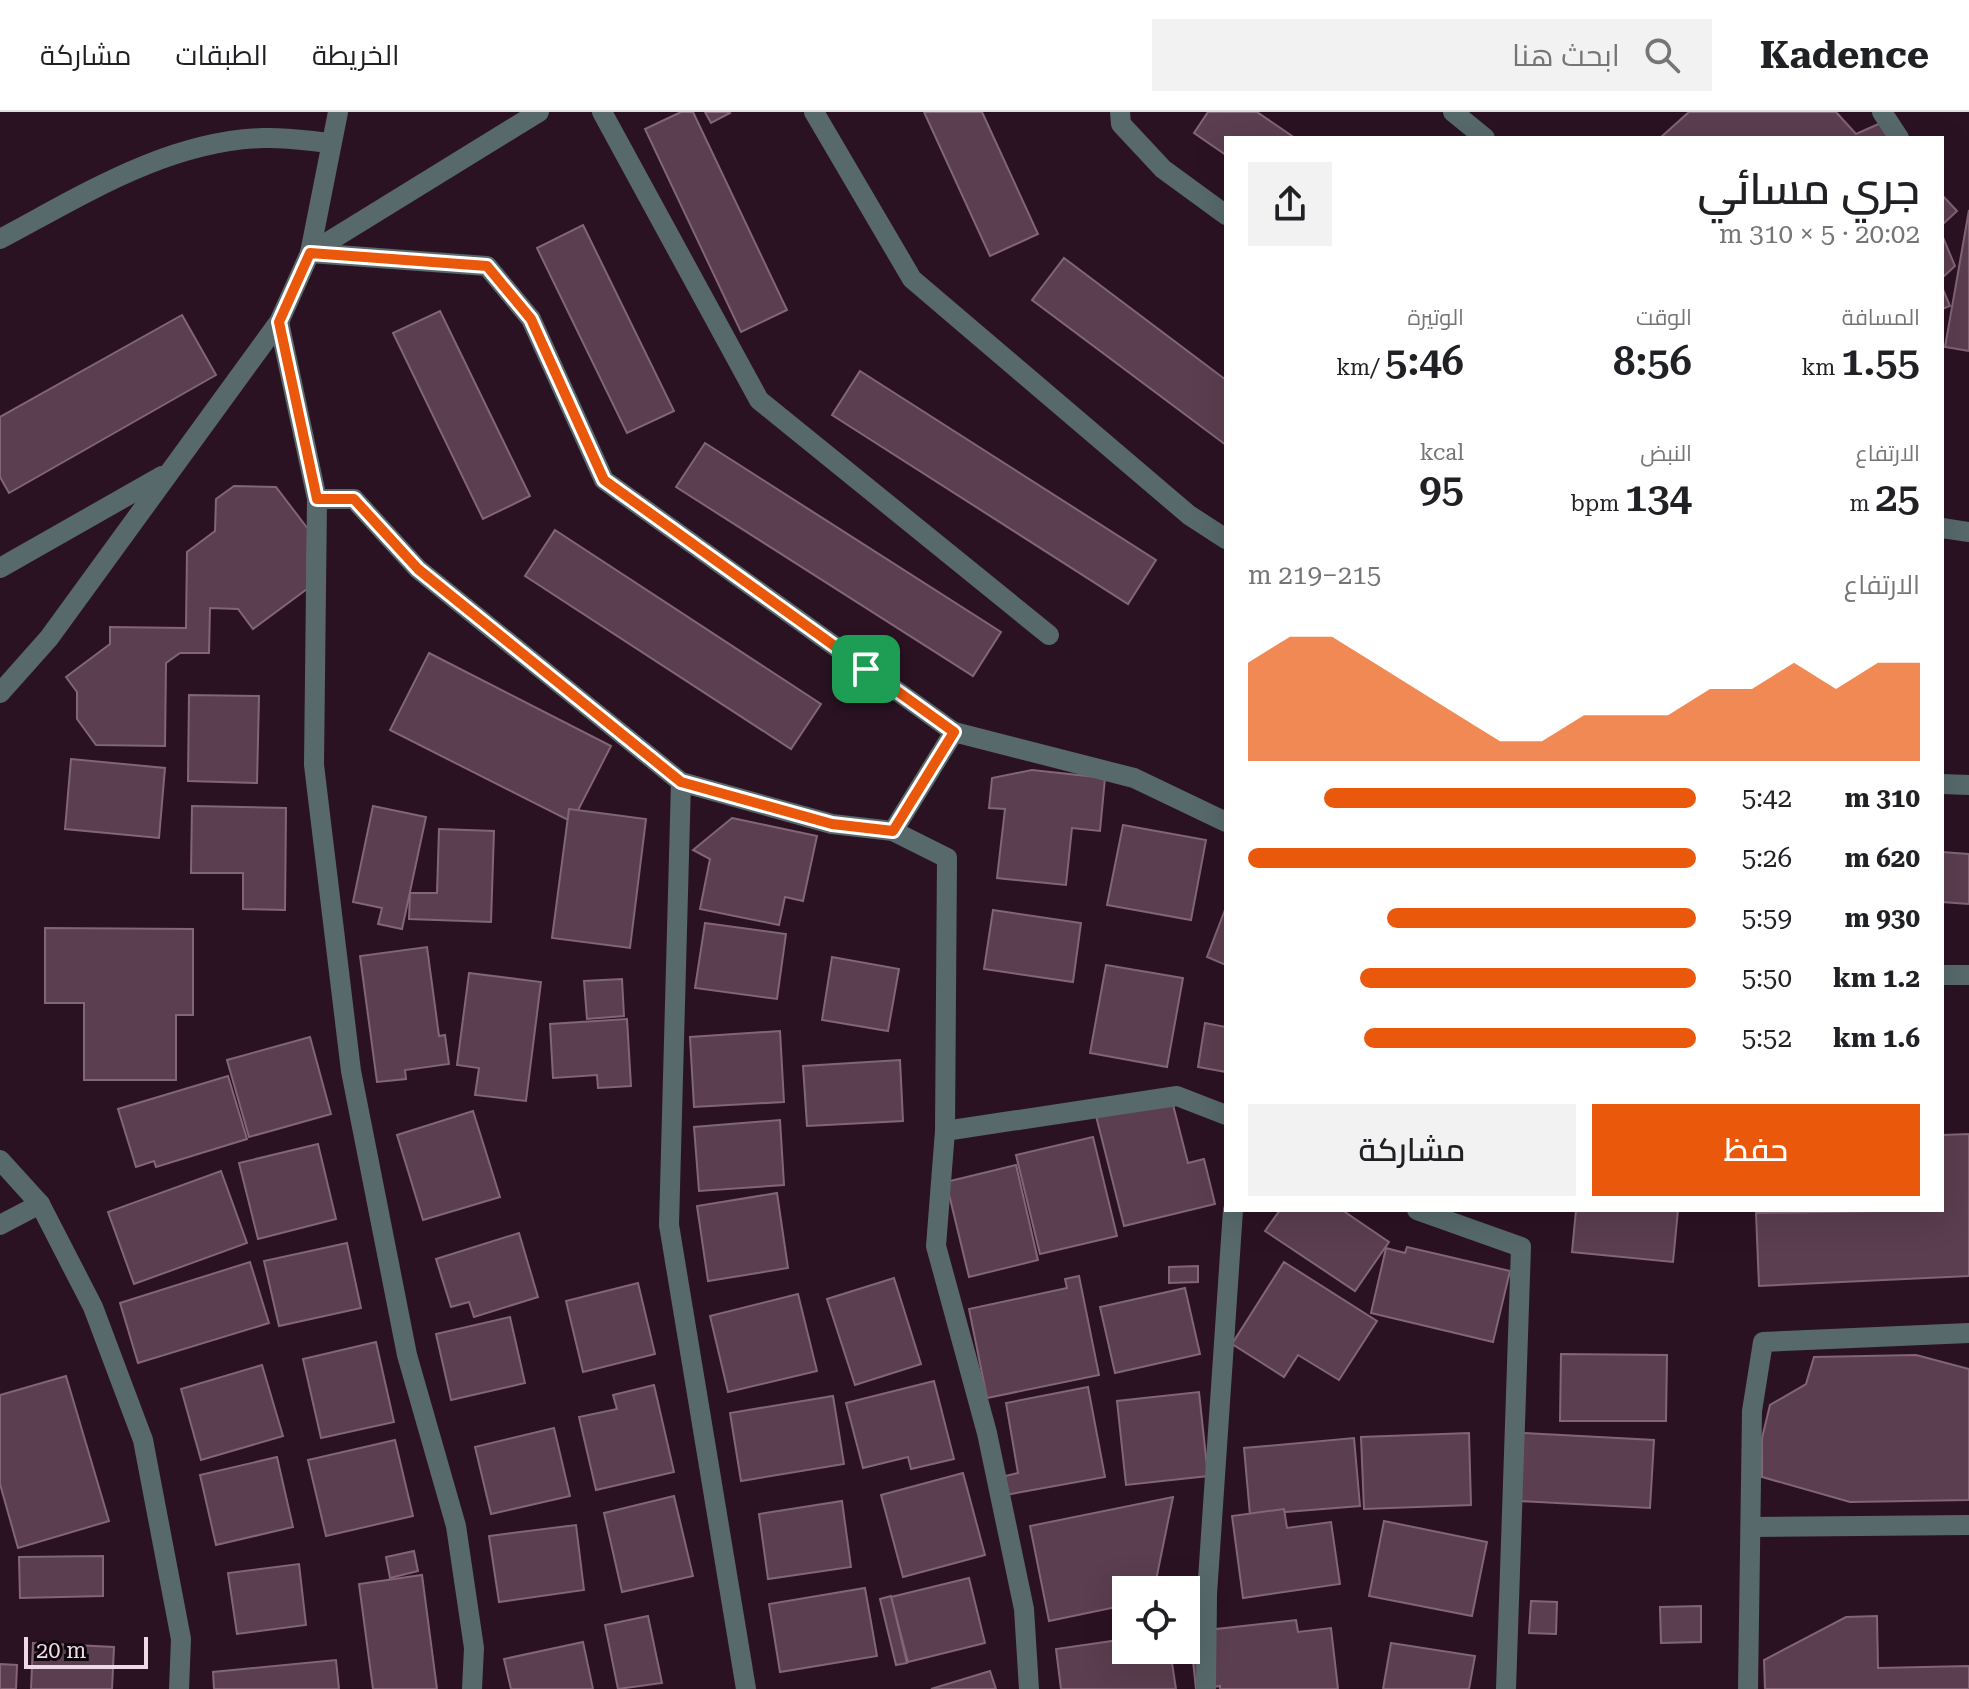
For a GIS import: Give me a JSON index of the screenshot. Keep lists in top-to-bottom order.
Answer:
{
  "scale_bar": "20 m",
  "page": {
    "header": "Kadence",
    "search": "ابحث هنا",
    "nav": ["الخريطة", "الطبقات", "مشاركة"],
    "heading": ["جري مسائي", "20:02 · 5 × 310 m"],
    "stats": [
      ["المسافة", "1.55 km"],
      ["الوقت", "8:56"],
      ["الوتيرة", "5:46 /km"],
      ["الارتفاع", "25 m"],
      ["النبض", "134 bpm"],
      ["kcal", "95"]
    ],
    "chart": ["الارتفاع", "215–219 m"],
    "list": [
      {
        "name": "310 m",
        "note": "5:42"
      },
      {
        "name": "620 m",
        "note": "5:26"
      },
      {
        "name": "930 m",
        "note": "5:59"
      },
      {
        "name": "1.2 km",
        "note": "5:50"
      },
      {
        "name": "1.6 km",
        "note": "5:52"
      }
    ],
    "buttons": ["حفظ", "مشاركة"],
    "scale": "20 m"
  }
}
